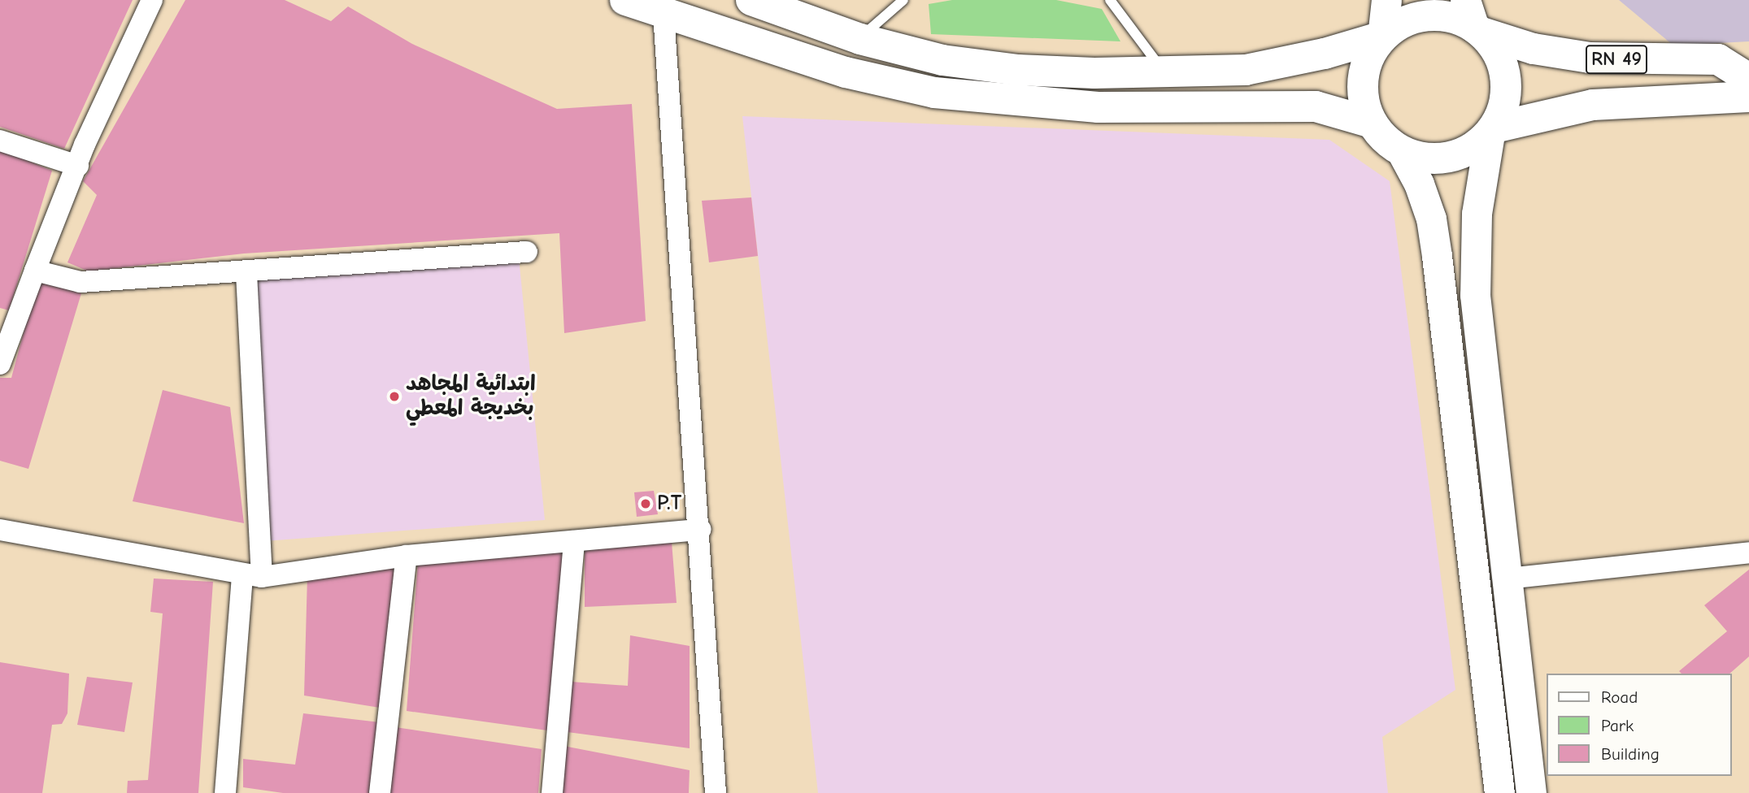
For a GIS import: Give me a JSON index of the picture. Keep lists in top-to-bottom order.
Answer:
{
  "streets": {
    "highway": ["RN 49"]
  },
  "places": ["ابتدائية المجاهد بخديجة المعطي", "P.T"],
  "legend": ["Road", "Park", "Building"]
}
